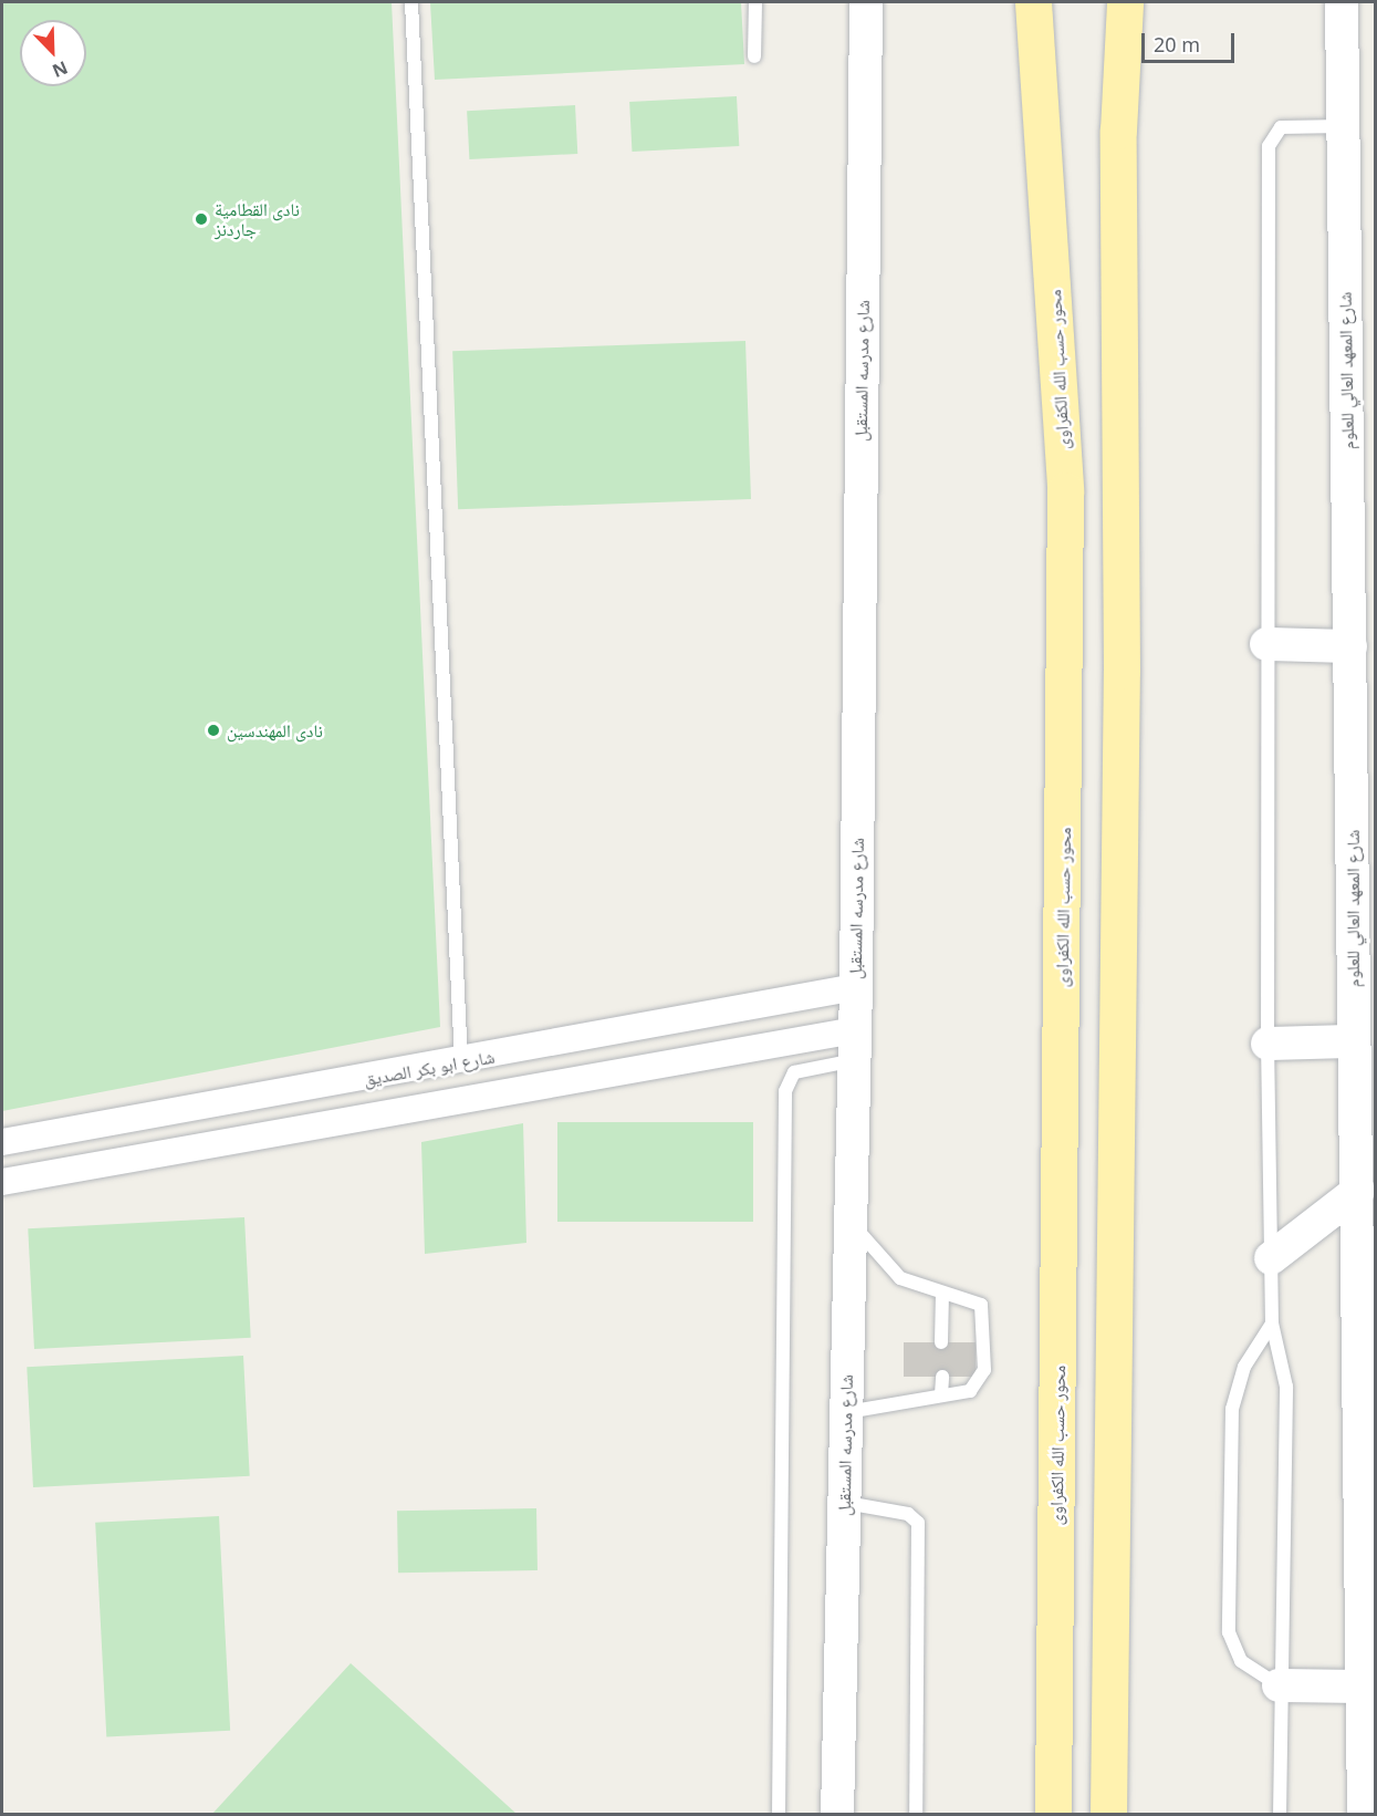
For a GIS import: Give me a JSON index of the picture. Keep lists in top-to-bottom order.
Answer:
{
  "streets": {
    "main road": ["محور حسب الله الكفراوى"],
    "street": ["شارع مدرسه المستقبل", "شارع المعهد العالي للعلوم", "شارع ابو بكر الصديق"]
  },
  "crossings": [
    ["شارع مدرسه المستقبل", "شارع ابو بكر الصديق"]
  ],
  "places": ["نادى القطامية جاردنز", "نادى المهندسين"],
  "scale_bar": "20 m",
  "north": "bottom right"
}
